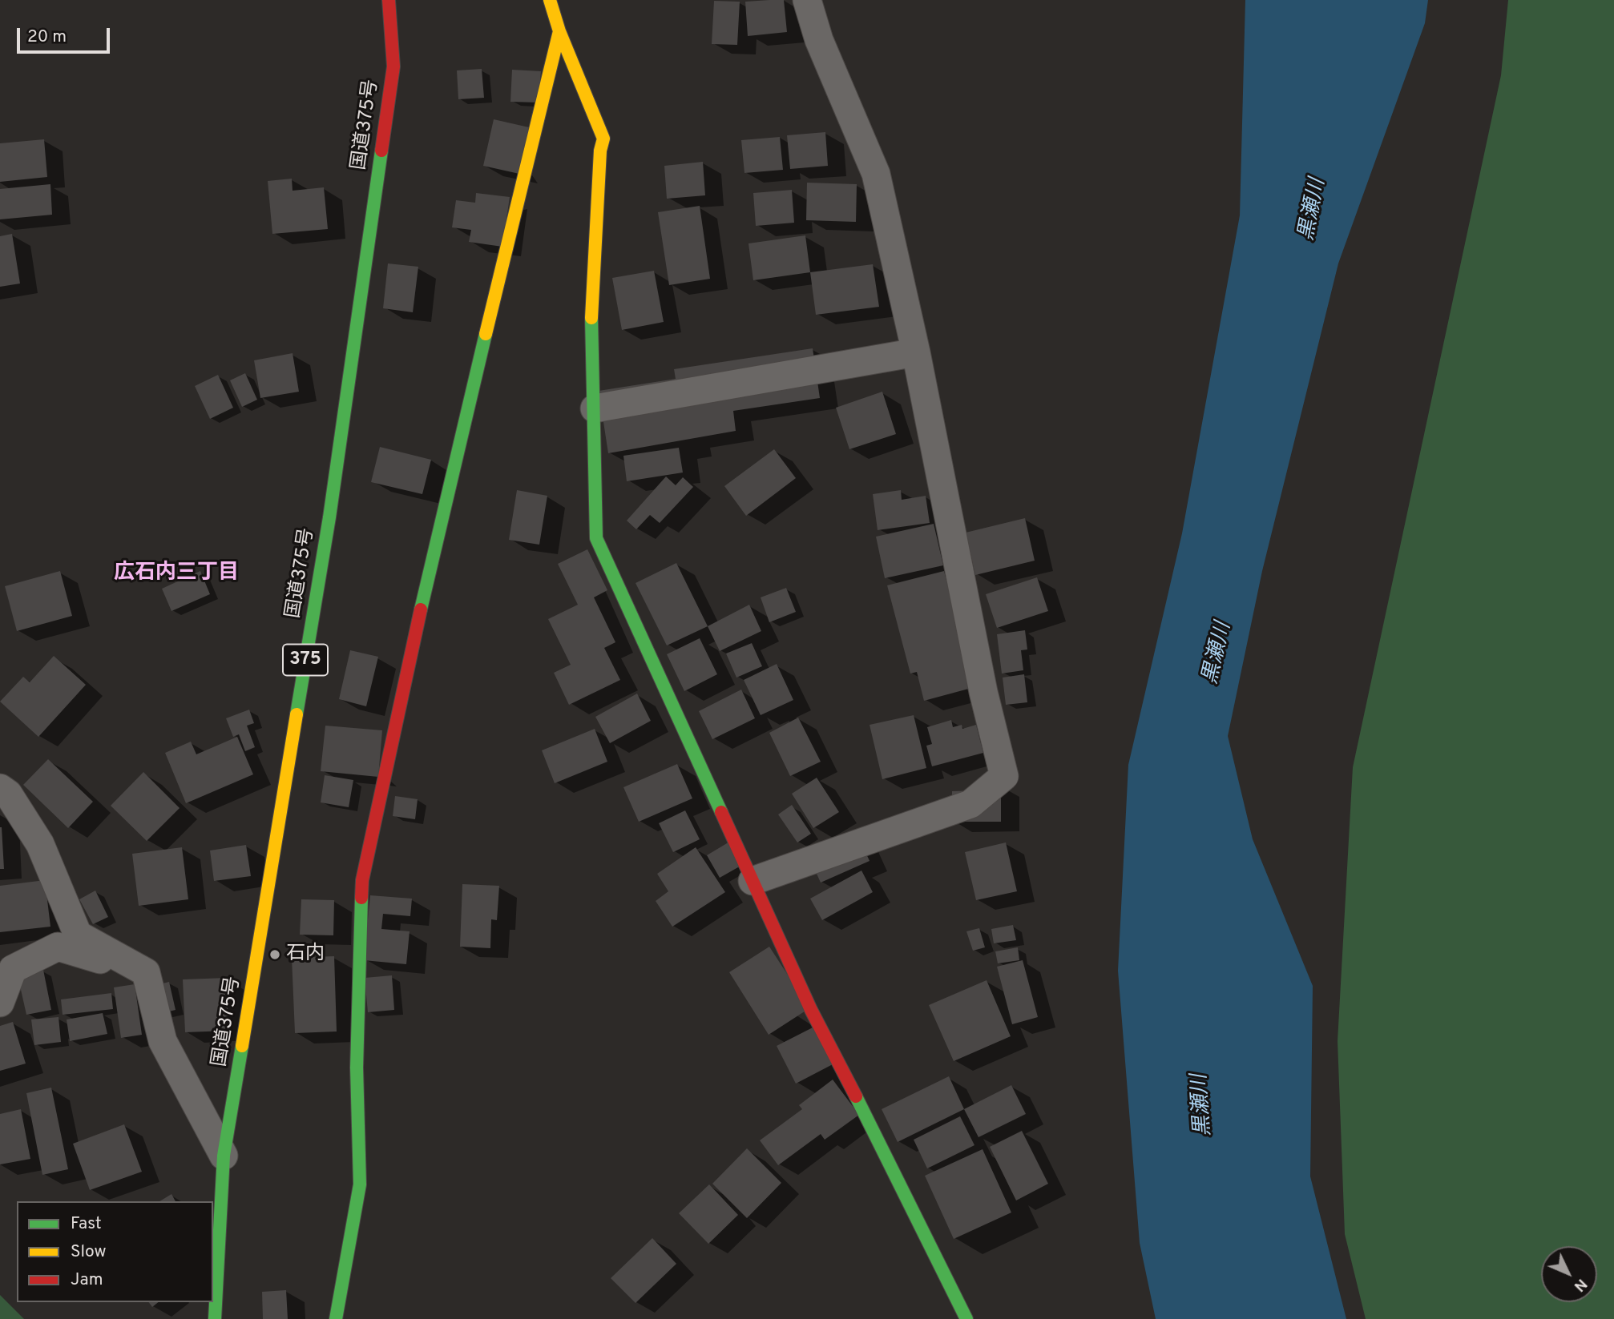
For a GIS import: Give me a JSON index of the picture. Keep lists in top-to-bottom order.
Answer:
{
  "streets": {
    "main road": ["国道375号", "375"]
  },
  "districts": ["広石内三丁目"],
  "water": ["黒瀬川"],
  "places": ["石内"],
  "legend": ["Fast", "Slow", "Jam"],
  "scale_bar": "20 m",
  "north": "bottom right"
}
